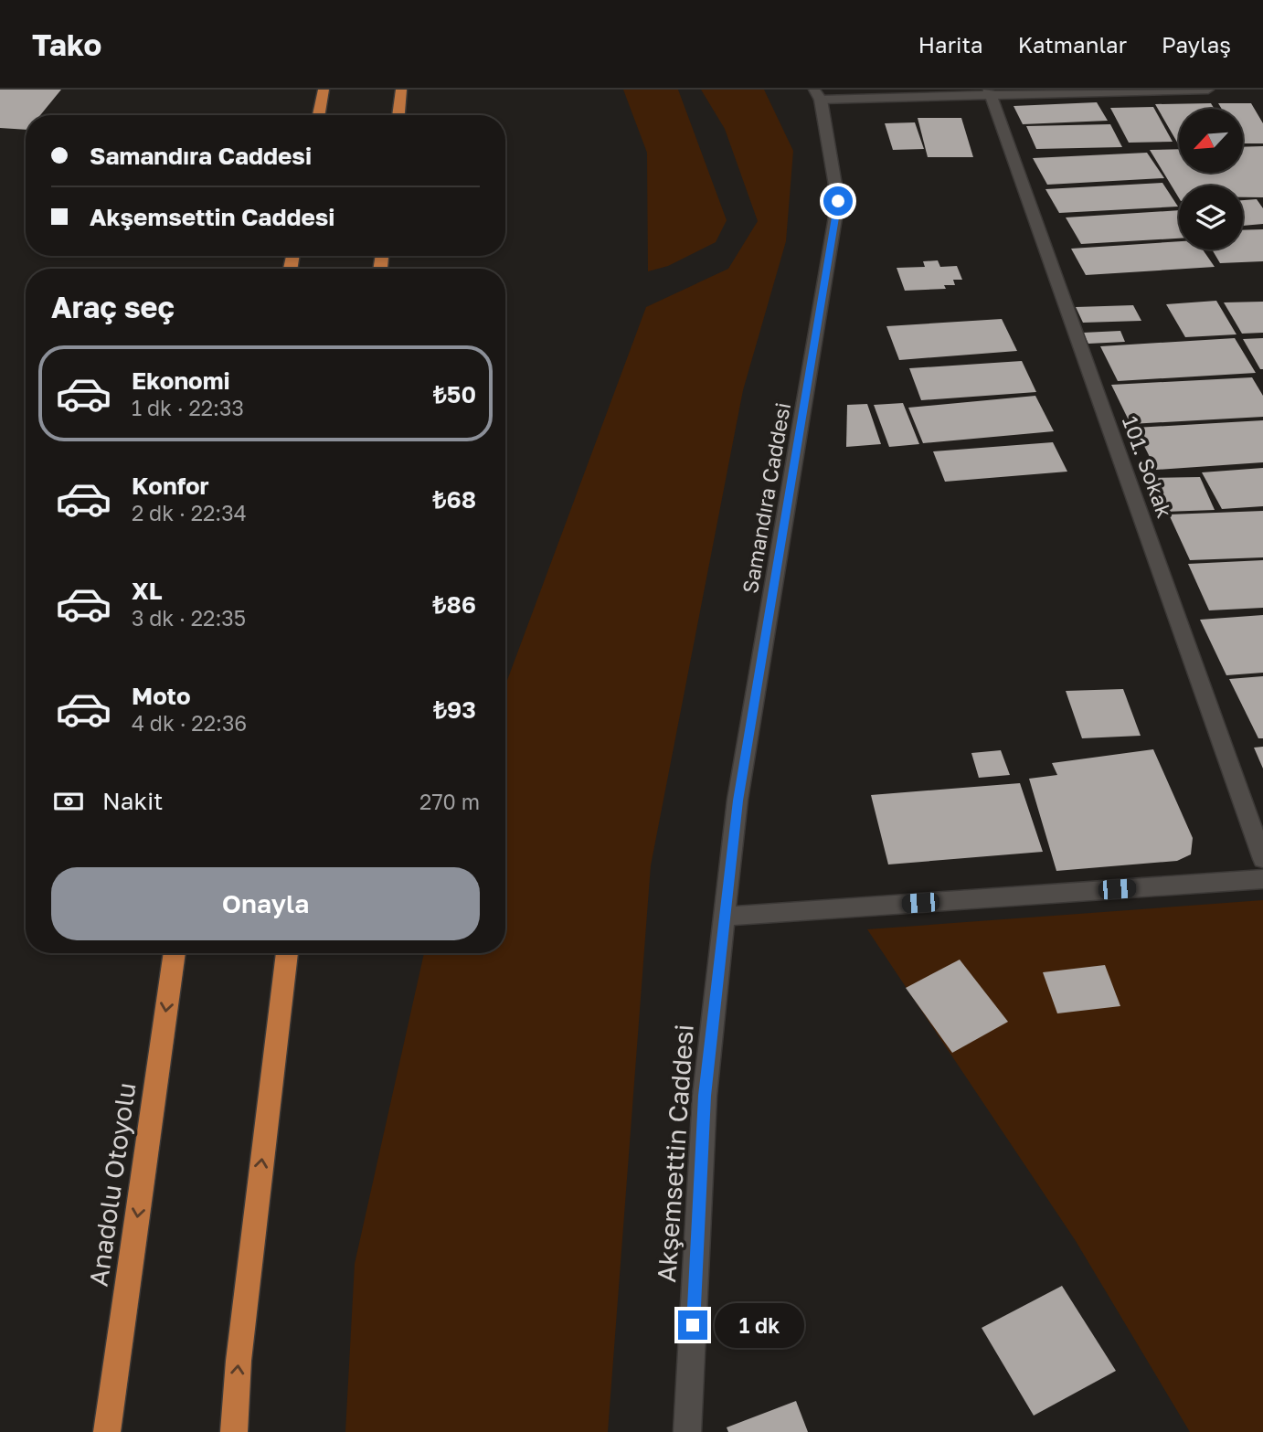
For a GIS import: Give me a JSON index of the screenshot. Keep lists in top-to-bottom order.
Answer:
{
  "streets": {
    "highway": ["Anadolu Otoyolu"],
    "main road": ["101. Sokak", "Samandıra Caddesi", "Akşemsettin Caddesi"]
  },
  "crossings": [
    ["Samandıra Caddesi", "Akşemsettin Caddesi"]
  ],
  "north": "bottom left",
  "page": {
    "header": "Tako",
    "nav": ["Harita", "Katmanlar", "Paylaş"],
    "banner": ["Samandıra Caddesi", "Akşemsettin Caddesi"],
    "heading": "Araç seç",
    "list": [
      {
        "name": "Ekonomi",
        "note": "1 dk · 22:33",
        "value": "₺50"
      },
      {
        "name": "Konfor",
        "note": "2 dk · 22:34",
        "value": "₺68"
      },
      {
        "name": "XL",
        "note": "3 dk · 22:35",
        "value": "₺86"
      },
      {
        "name": "Moto",
        "note": "4 dk · 22:36",
        "value": "₺93"
      }
    ],
    "pay": ["Nakit", "270 m"],
    "buttons": "Onayla",
    "bubble": "1 dk"
  }
}
